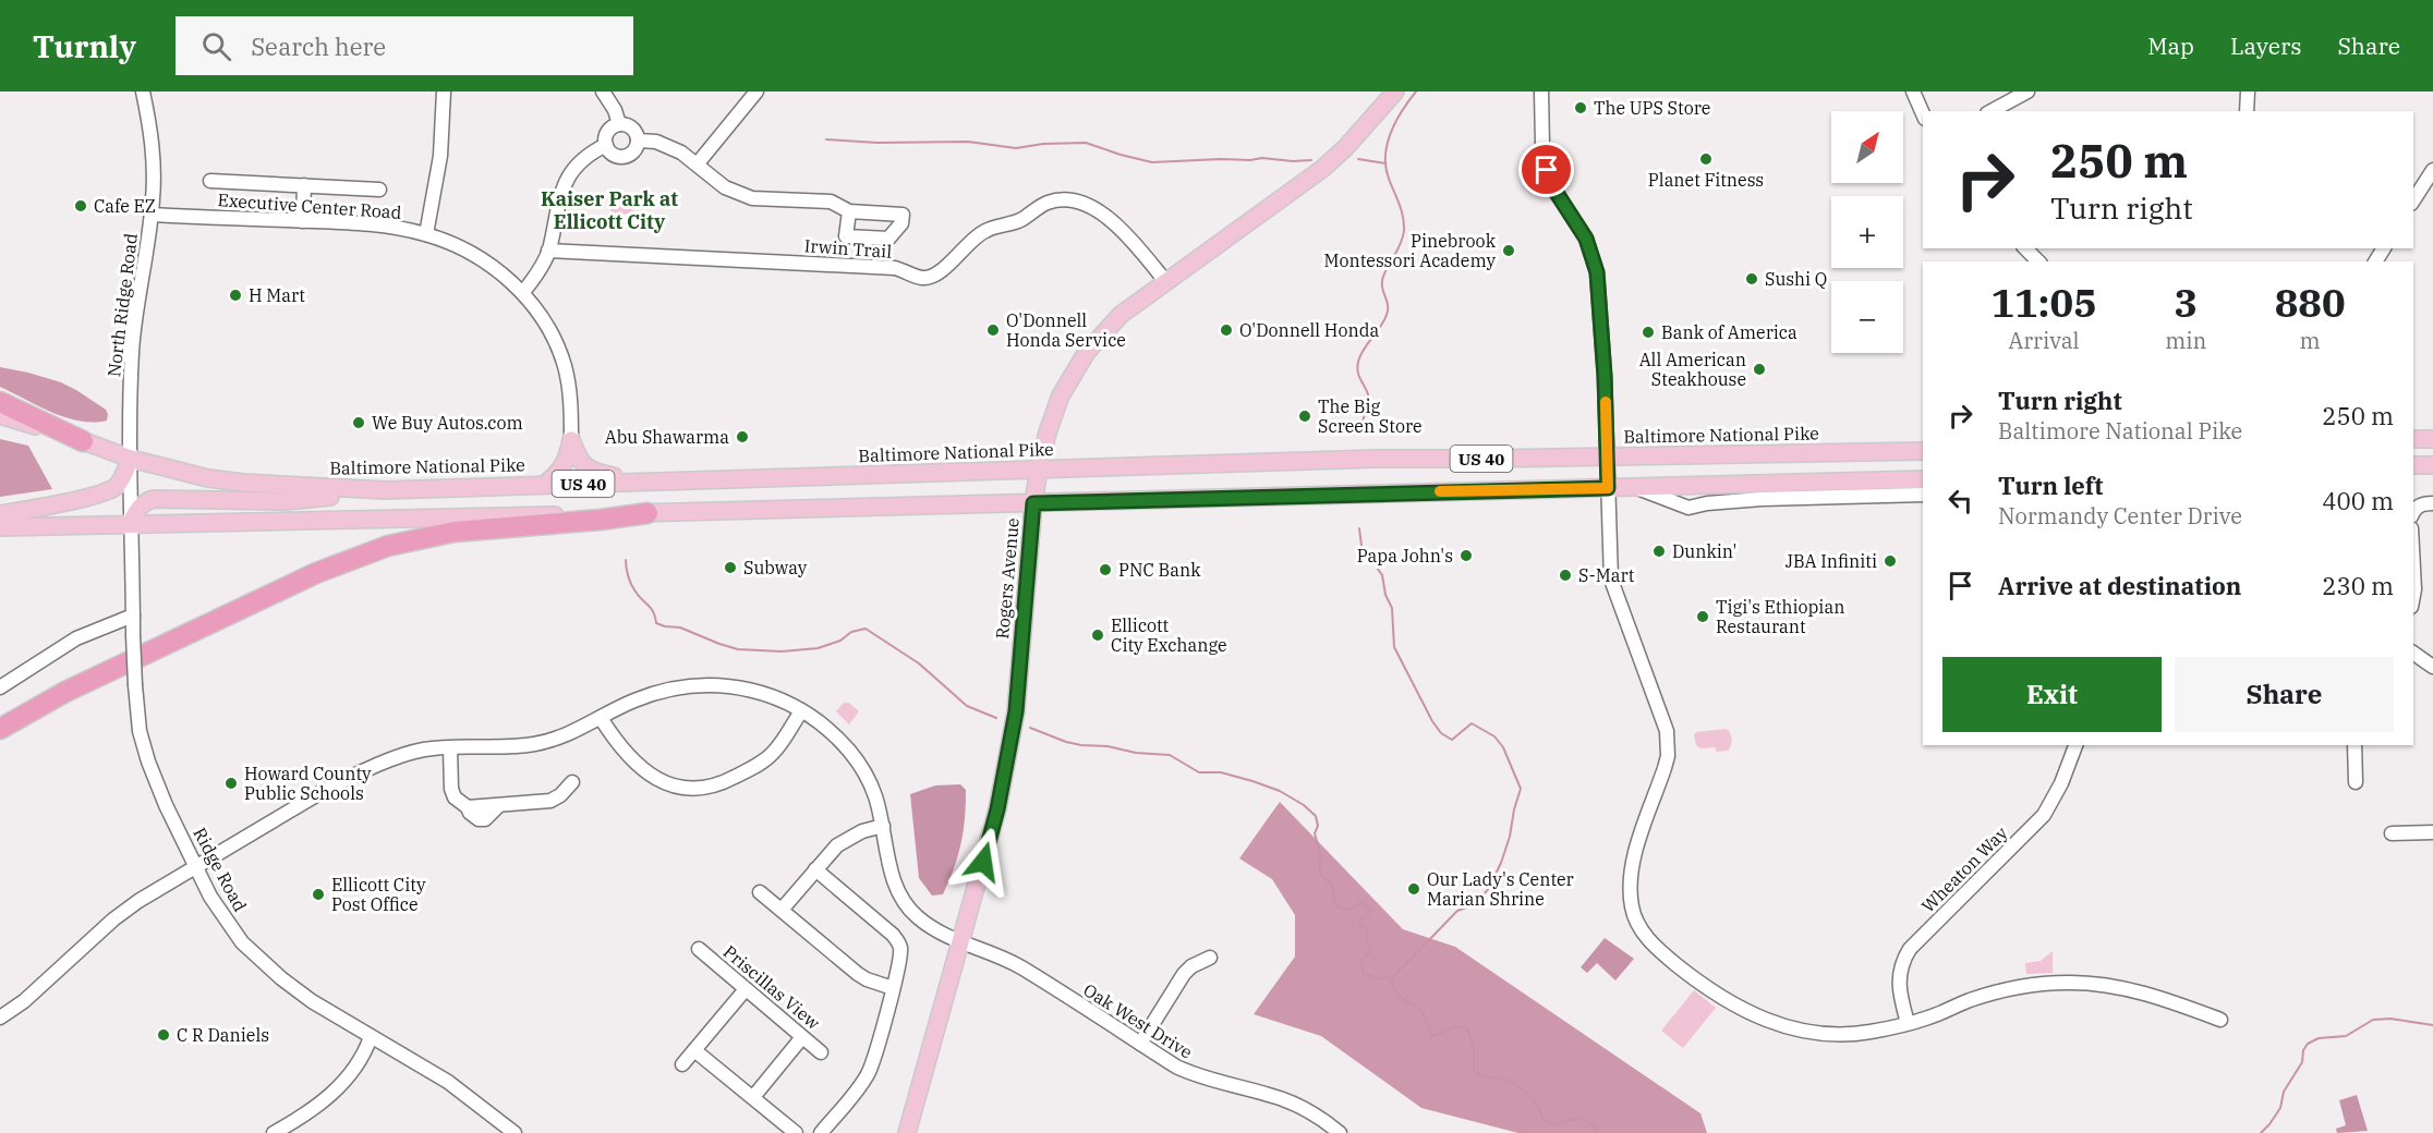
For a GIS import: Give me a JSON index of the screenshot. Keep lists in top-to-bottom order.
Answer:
{
  "streets": {
    "main road": ["Baltimore National Pike", "US 40", "Rogers Avenue"],
    "street": [
      "Executive Center Road",
      "Irwin Trail",
      "North Ridge Road",
      "Ridge Road",
      "Wheaton Way",
      "Priscillas View",
      "Oak West Drive"
    ]
  },
  "crossings": [
    ["Executive Center Road", "North Ridge Road"],
    ["Irwin Trail", "Rogers Avenue"],
    ["North Ridge Road", "Baltimore National Pike"],
    ["North Ridge Road", "US 40"],
    ["North Ridge Road", "Ridge Road"],
    ["Baltimore National Pike", "Rogers Avenue"],
    ["US 40", "Rogers Avenue"],
    ["US 40", "Ridge Road"],
    ["Rogers Avenue", "Oak West Drive"],
    ["Ridge Road", "Oak West Drive"]
  ],
  "districts": ["Kaiser Park at Ellicott City"],
  "places": [
    "The UPS Store",
    "Planet Fitness",
    "Cafe EZ",
    "Pinebrook Montessori Academy",
    "Sushi Q",
    "H Mart",
    "O'Donnell Honda Service",
    "O'Donnell Honda",
    "Bank of America",
    "All American Steakhouse",
    "The Big Screen Store",
    "We Buy Autos.com",
    "Abu Shawarma",
    "Dunkin'",
    "Papa John's",
    "JBA Infiniti",
    "Subway",
    "PNC Bank",
    "S-Mart",
    "Tigi's Ethiopian Restaurant",
    "Ellicott City Exchange",
    "Howard County Public Schools",
    "Our Lady's Center Marian Shrine",
    "Ellicott City Post Office",
    "C R Daniels"
  ],
  "north": "top right",
  "page": {
    "header": "Turnly",
    "search": "Search here",
    "nav": ["Map", "Layers", "Share"],
    "map_buttons": ["+", "−"],
    "turn": ["250 m", "Turn right"],
    "eta": [
      "11:05",
      "Arrival",
      "3",
      "min",
      "880",
      "m"
    ],
    "list": [
      {
        "name": "Turn right",
        "note": "Baltimore National Pike",
        "value": "250 m"
      },
      {
        "name": "Turn left",
        "note": "Normandy Center Drive",
        "value": "400 m"
      },
      {
        "name": "Arrive at destination",
        "value": "230 m"
      }
    ],
    "buttons": ["Exit", "Share"]
  }
}
